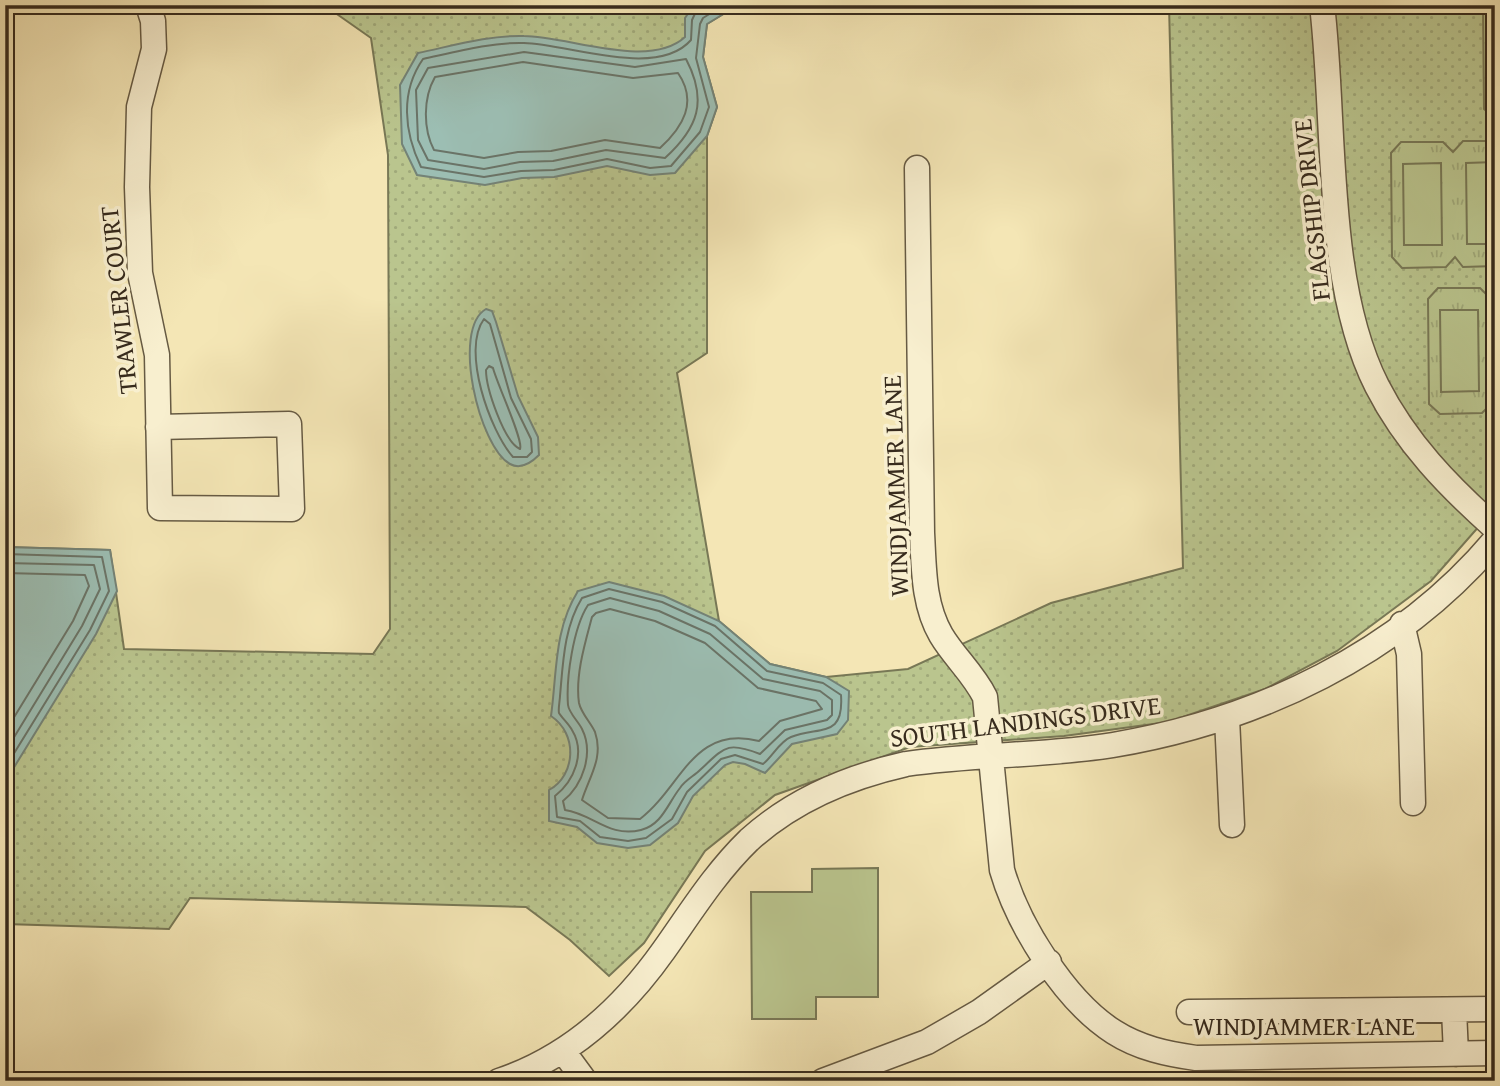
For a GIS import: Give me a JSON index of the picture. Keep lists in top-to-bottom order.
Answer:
{
  "streets": {
    "street": [
      "FLAGSHIP DRIVE",
      "TRAWLER COURT",
      "WINDJAMMER LANE",
      "SOUTH LANDINGS DRIVE"
    ]
  },
  "crossings": [
    ["WINDJAMMER LANE", "SOUTH LANDINGS DRIVE"]
  ]
}
